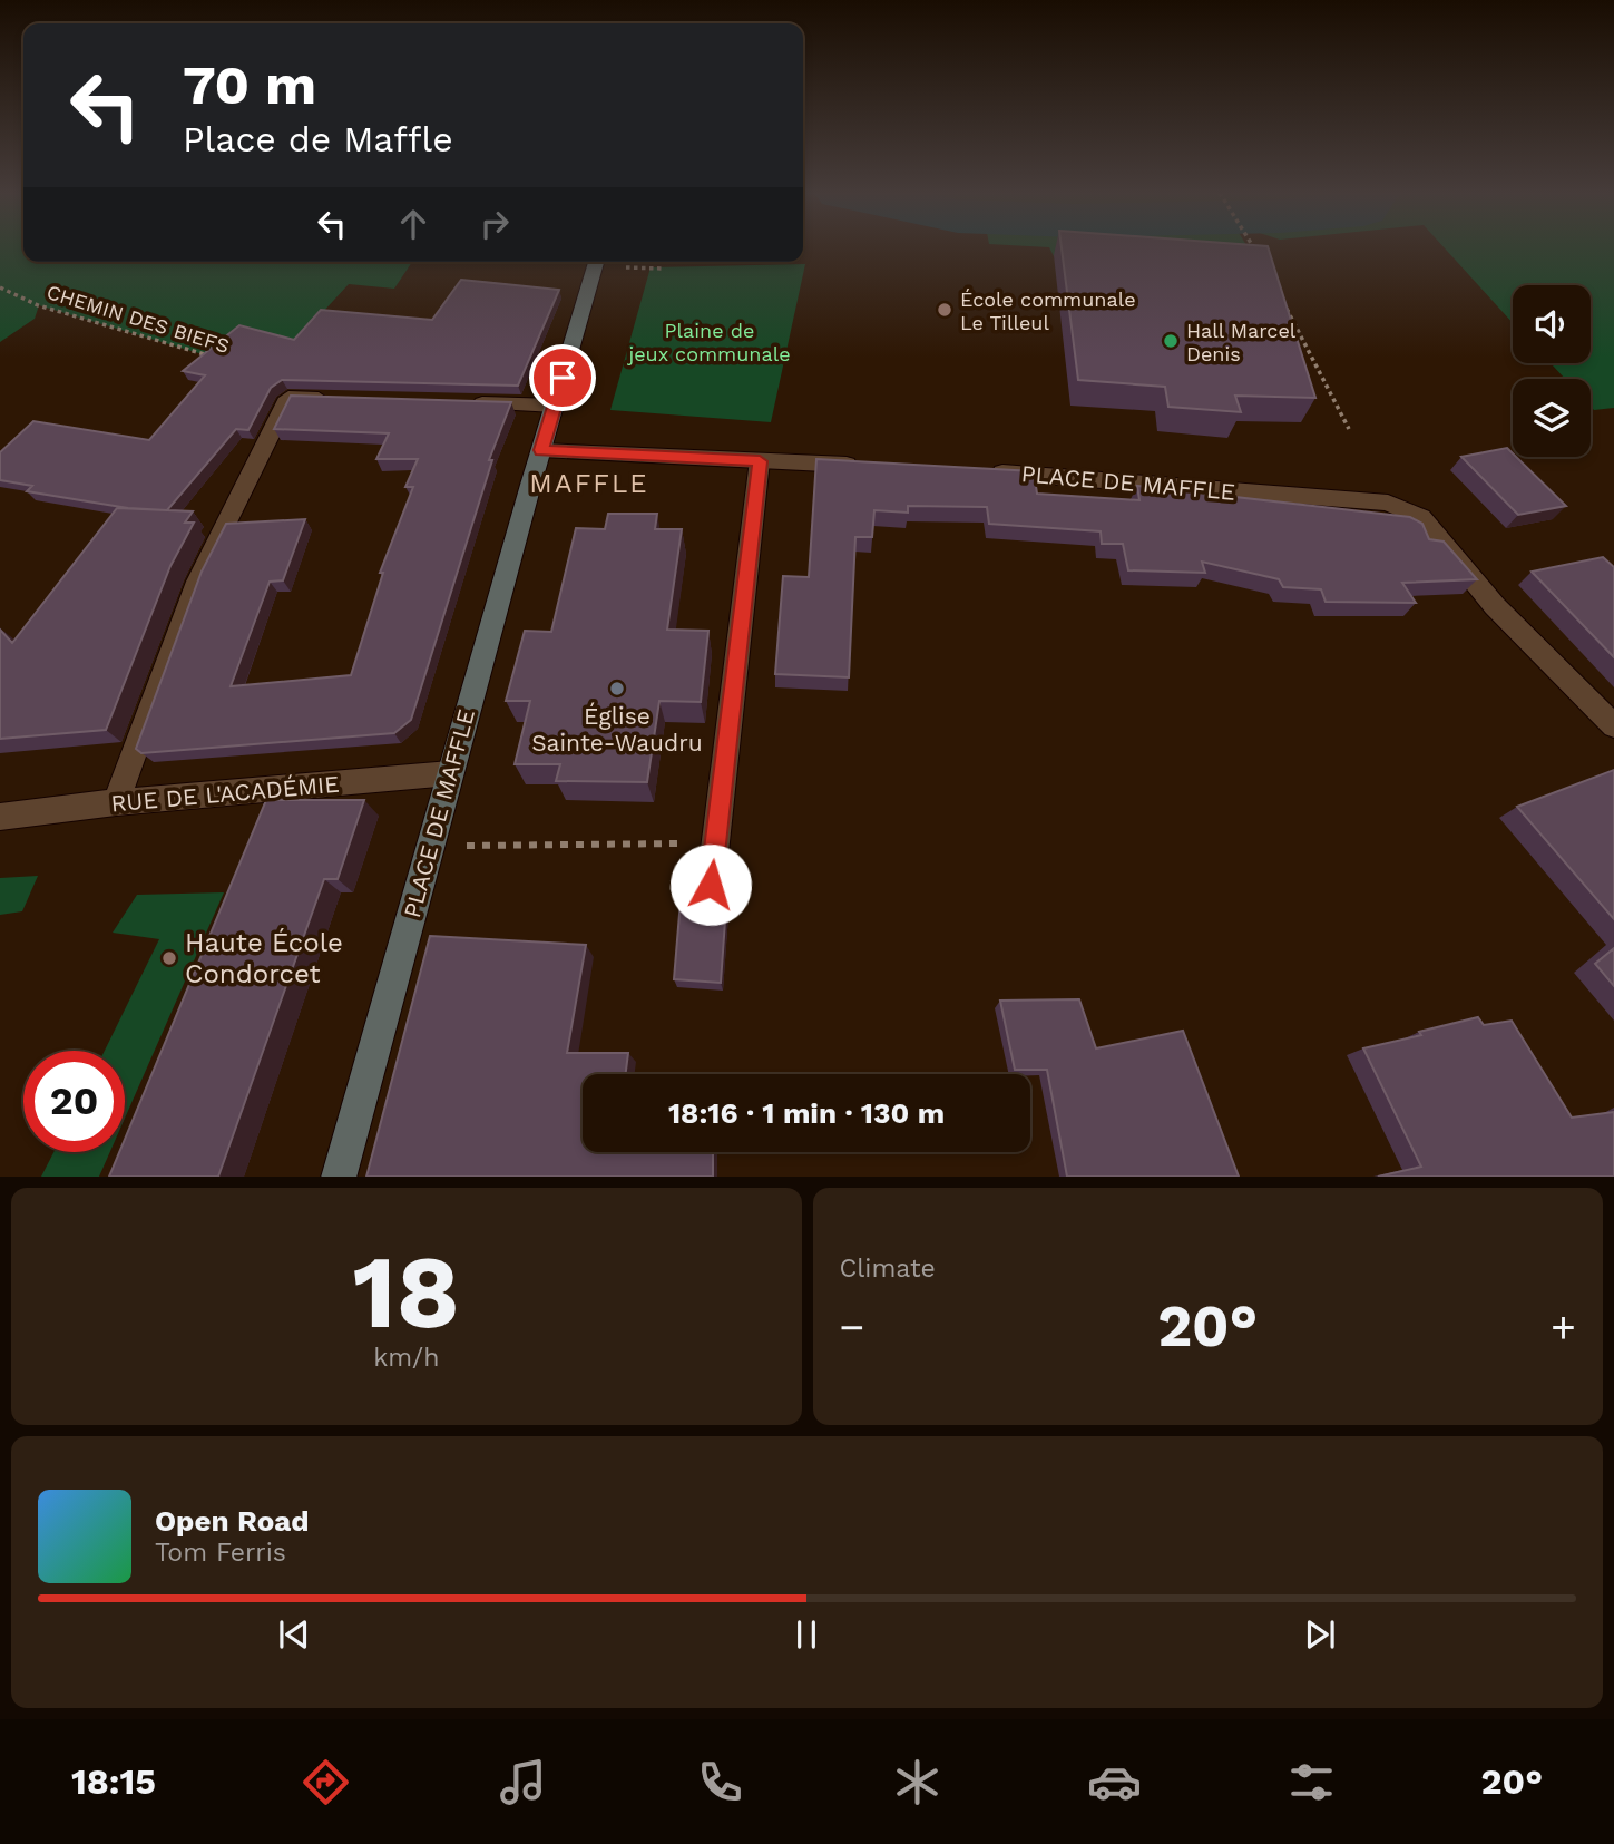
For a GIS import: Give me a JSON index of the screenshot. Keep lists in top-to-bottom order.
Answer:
{
  "streets": {
    "street": ["PLACE DE MAFFLE", "RUE DE L'ACADÉMIE"],
    "path": ["CHEMIN DES BIEFS"]
  },
  "crossings": [
    ["PLACE DE MAFFLE", "RUE DE L'ACADÉMIE"]
  ],
  "districts": ["MAFFLE"],
  "parks": ["Plaine de jeux communale"],
  "places": [
    "École communale Le Tilleul",
    "Hall Marcel Denis",
    "Église Sainte-Waudru",
    "Haute École Condorcet"
  ],
  "page": {
    "turn": ["70 m", "Place de Maffle"],
    "limit": "20",
    "trip": "18:16 · 1 min · 130 m",
    "tile": [
      ["18", "km/h"],
      "Climate"
    ],
    "heat": ["−", "20°", "+"],
    "song": ["Open Road", "Tom Ferris"],
    "tabs": ["18:15", "20°"]
  }
}
